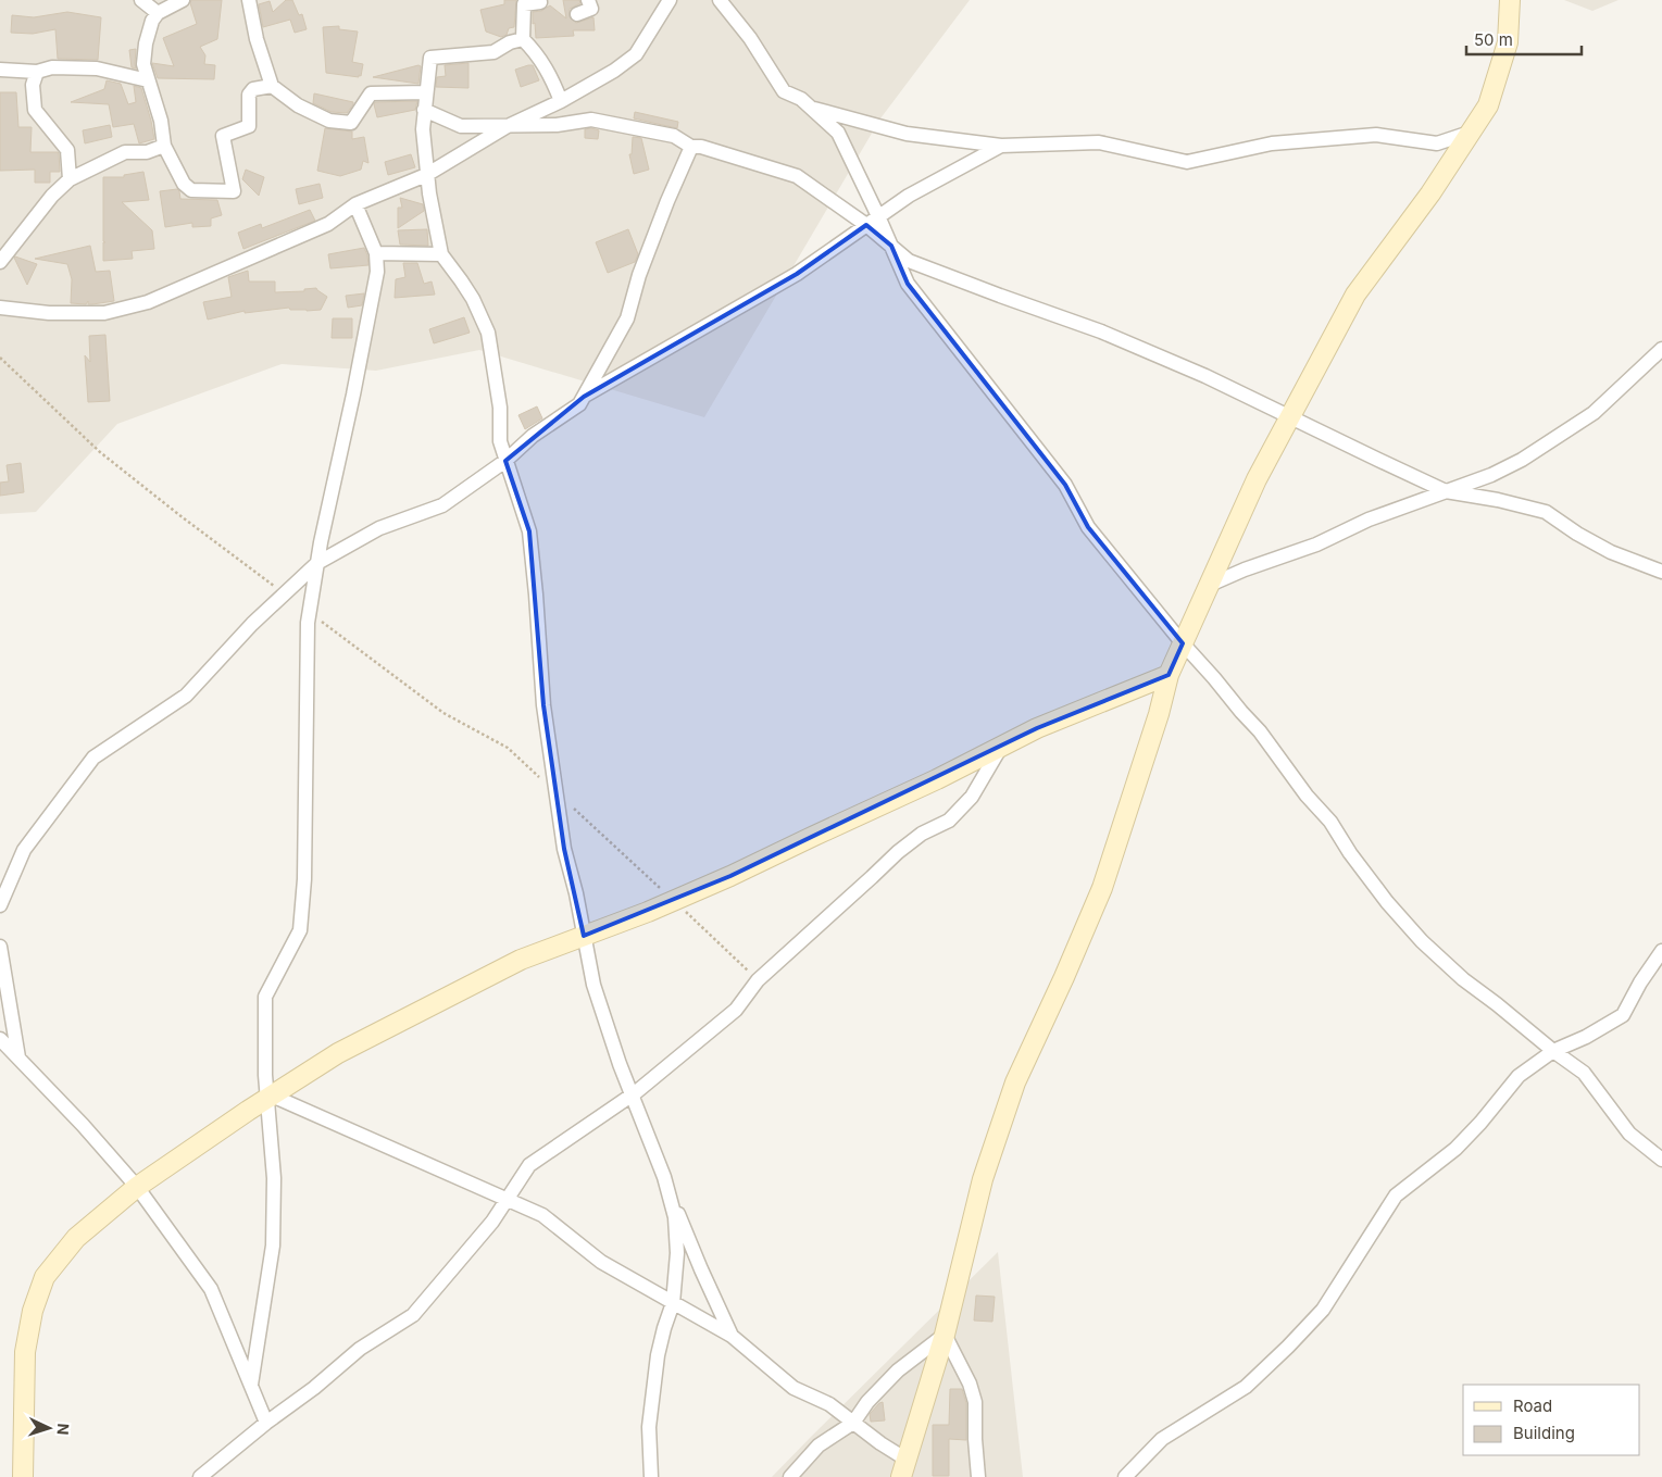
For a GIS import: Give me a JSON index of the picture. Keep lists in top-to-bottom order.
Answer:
{
  "legend": ["Road", "Building"],
  "scale_bar": "50 m",
  "north": "right"
}
